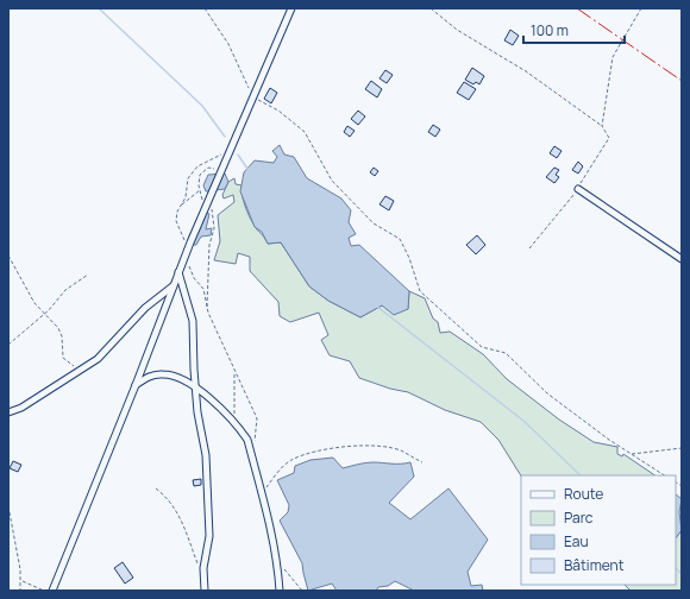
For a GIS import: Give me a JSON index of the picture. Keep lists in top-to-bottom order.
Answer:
{
  "legend": [
    "Route",
    "Parc",
    "Eau",
    "Bâtiment"
  ],
  "scale_bar": "100 m"
}
